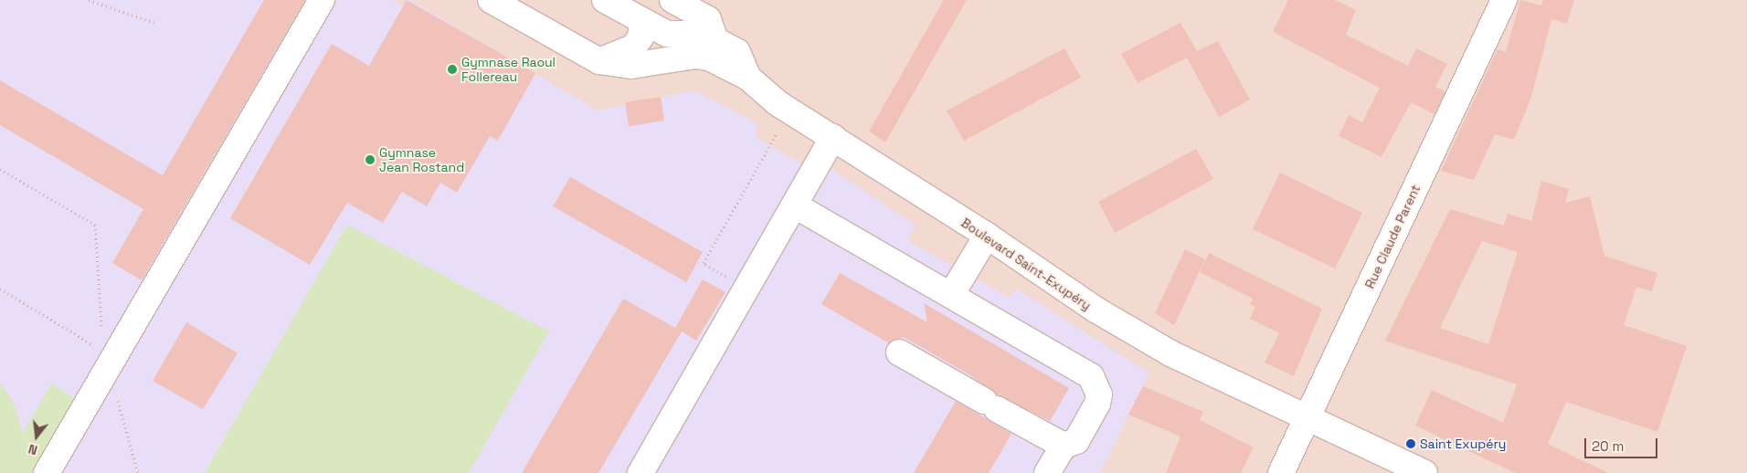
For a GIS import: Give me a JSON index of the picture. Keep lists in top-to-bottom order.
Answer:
{
  "streets": {
    "street": ["Rue Claude Parent", "Boulevard Saint-Exupéry"]
  },
  "crossings": [
    ["Rue Claude Parent", "Boulevard Saint-Exupéry"]
  ],
  "places": ["Gymnase Raoul Follereau", "Gymnase Jean Rostand", "Saint Exupéry"],
  "scale_bar": "20 m",
  "north": "bottom"
}
